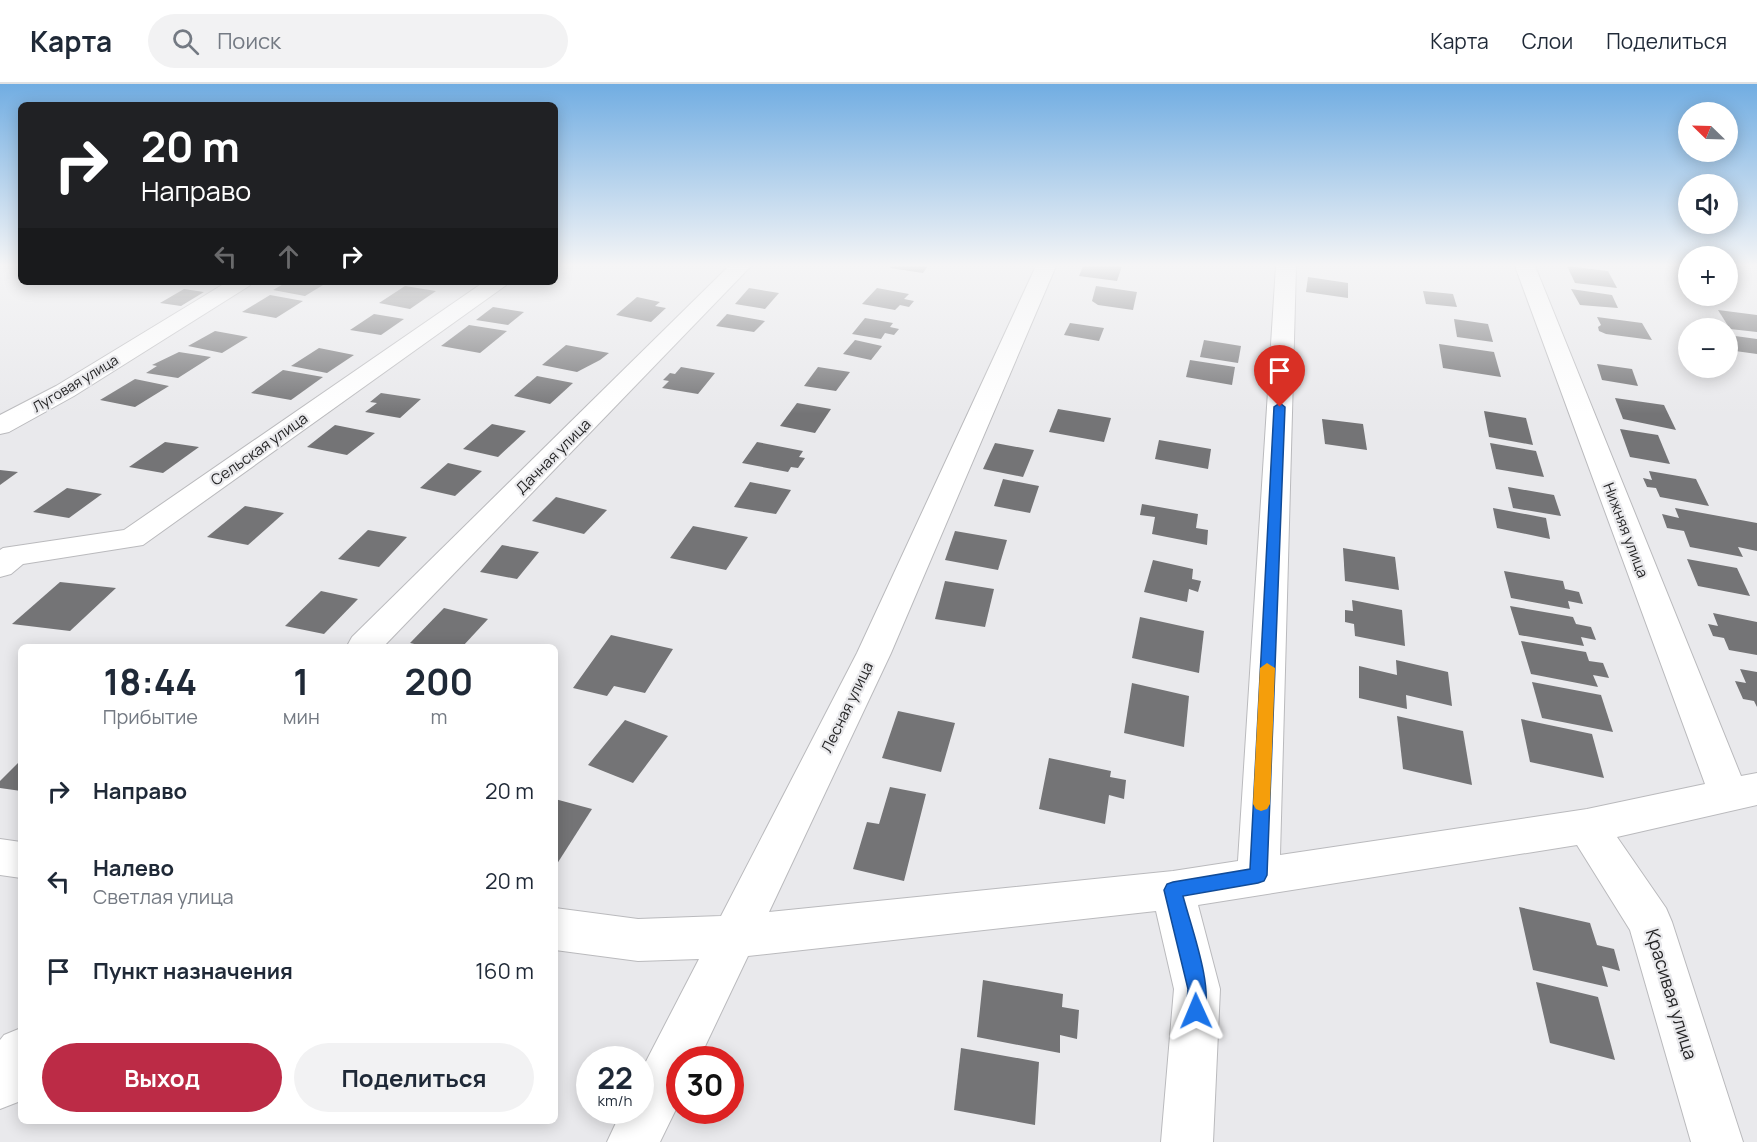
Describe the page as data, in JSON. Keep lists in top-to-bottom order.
{
  "streets": {
    "street": [
      "Луговая улица",
      "Сельская улица",
      "Дачная улица",
      "Нижняя улица",
      "Лесная улица",
      "Красивая улица"
    ]
  },
  "north": "top left",
  "page": {
    "header": "Карта",
    "search": "Поиск",
    "nav": ["Карта", "Слои", "Поделиться"],
    "map_buttons": ["+", "−"],
    "turn": ["20 m", "Направо"],
    "eta": [
      "18:44",
      "Прибытие",
      "1",
      "мин",
      "200",
      "m"
    ],
    "list": [
      {
        "name": "Направо",
        "value": "20 m"
      },
      {
        "name": "Налево",
        "note": "Светлая улица",
        "value": "20 m"
      },
      {
        "name": "Пункт назначения",
        "value": "160 m"
      }
    ],
    "buttons": ["Выход", "Поделиться"],
    "speed": "22 km/h",
    "limit": "30"
  }
}
